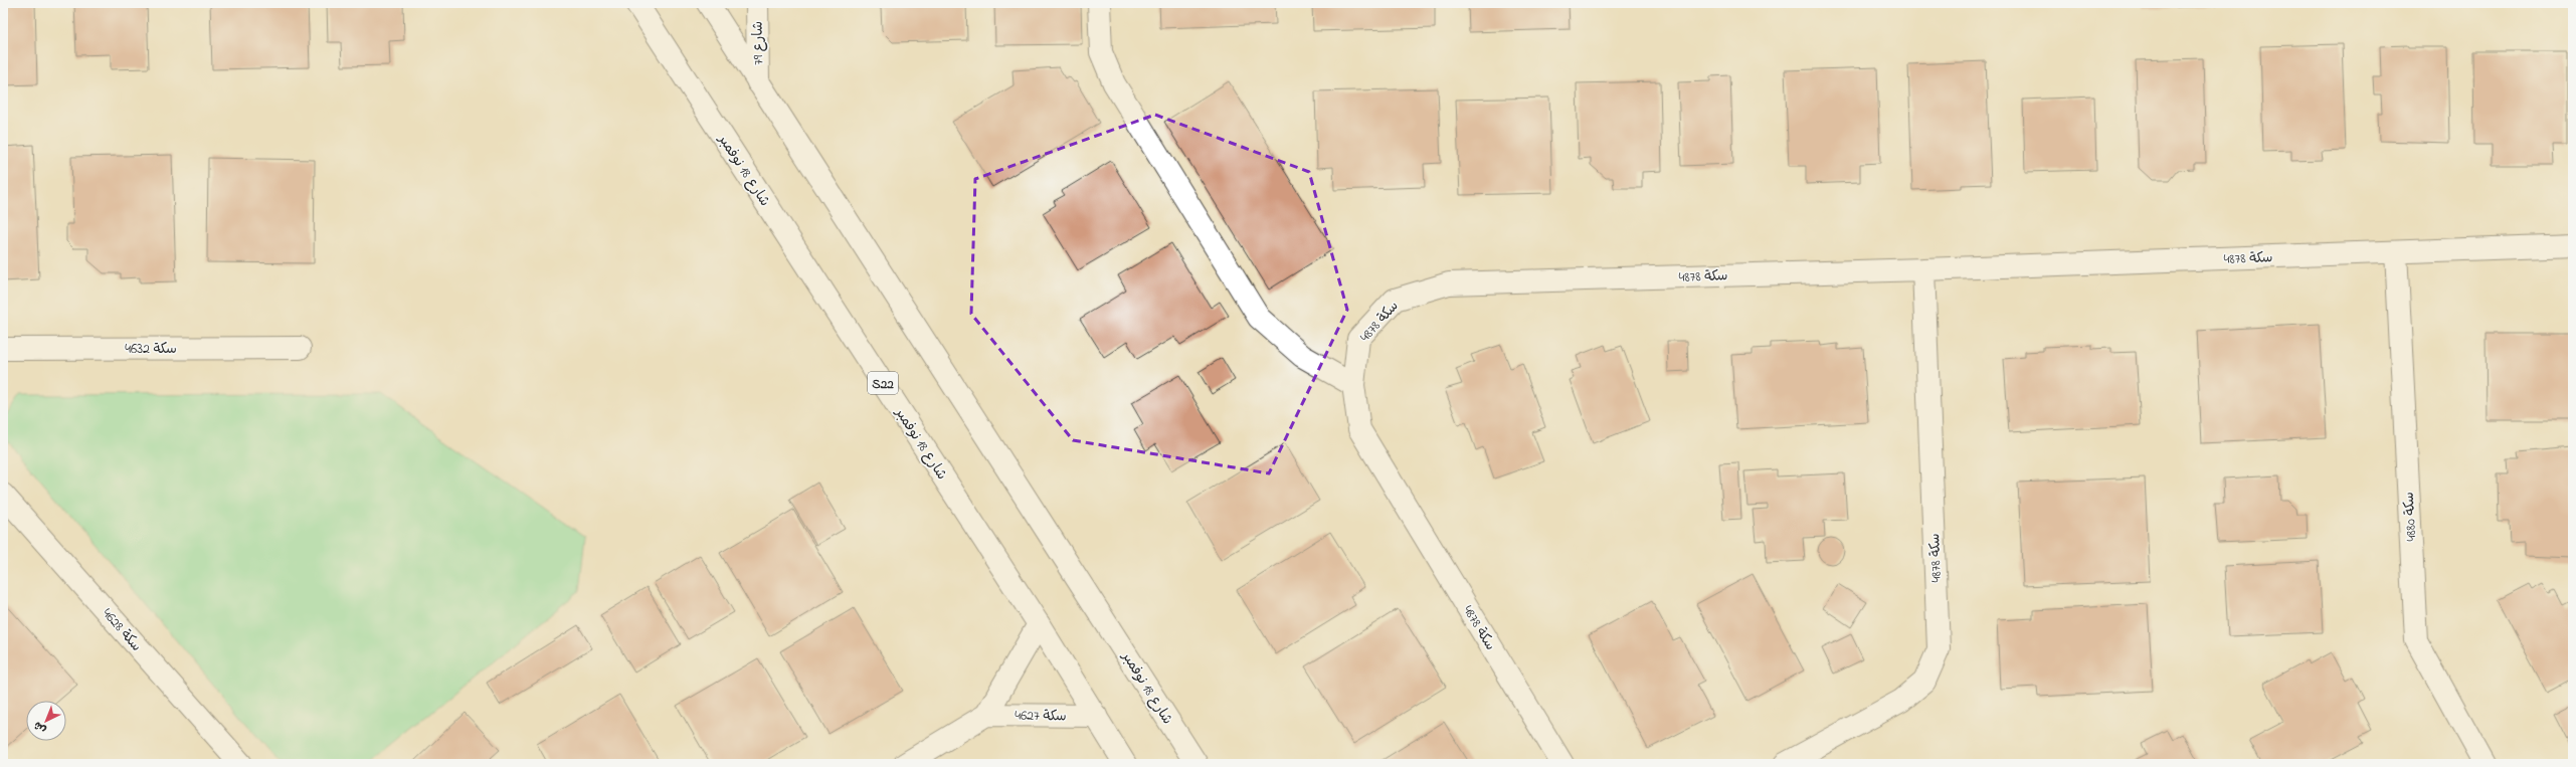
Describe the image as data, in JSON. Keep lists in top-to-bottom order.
{
  "streets": {
    "street": [
      "79 شارع",
      "شارع 18 نوفمبر",
      "سكة 4878",
      "سكة 4632",
      "S22",
      "سكة 4880",
      "سكة 4628",
      "سكة 4627"
    ]
  },
  "crossings": [
    ["79 شارع", "شارع 18 نوفمبر"],
    ["شارع 18 نوفمبر", "سكة 4627"],
    ["سكة 4878", "سكة 4880"]
  ],
  "north": "bottom left"
}
